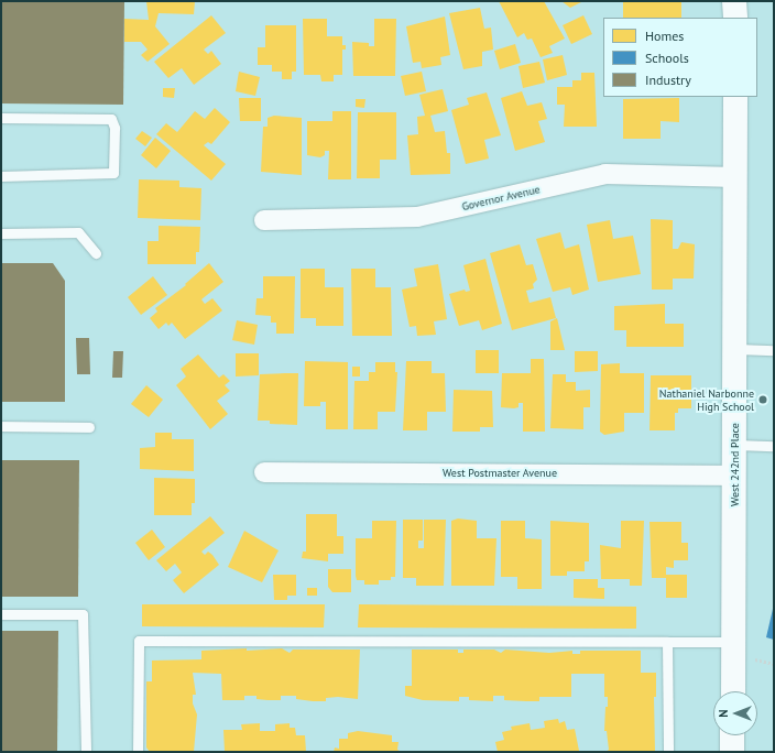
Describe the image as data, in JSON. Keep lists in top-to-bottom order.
{
  "streets": {
    "street": ["Governor Avenue", "West 242nd Place", "West Postmaster Avenue"]
  },
  "crossings": [
    ["Governor Avenue", "West 242nd Place"],
    ["West 242nd Place", "West Postmaster Avenue"]
  ],
  "places": ["Nathaniel Narbonne High School"],
  "legend": ["Homes", "Schools", "Industry"],
  "north": "left"
}
